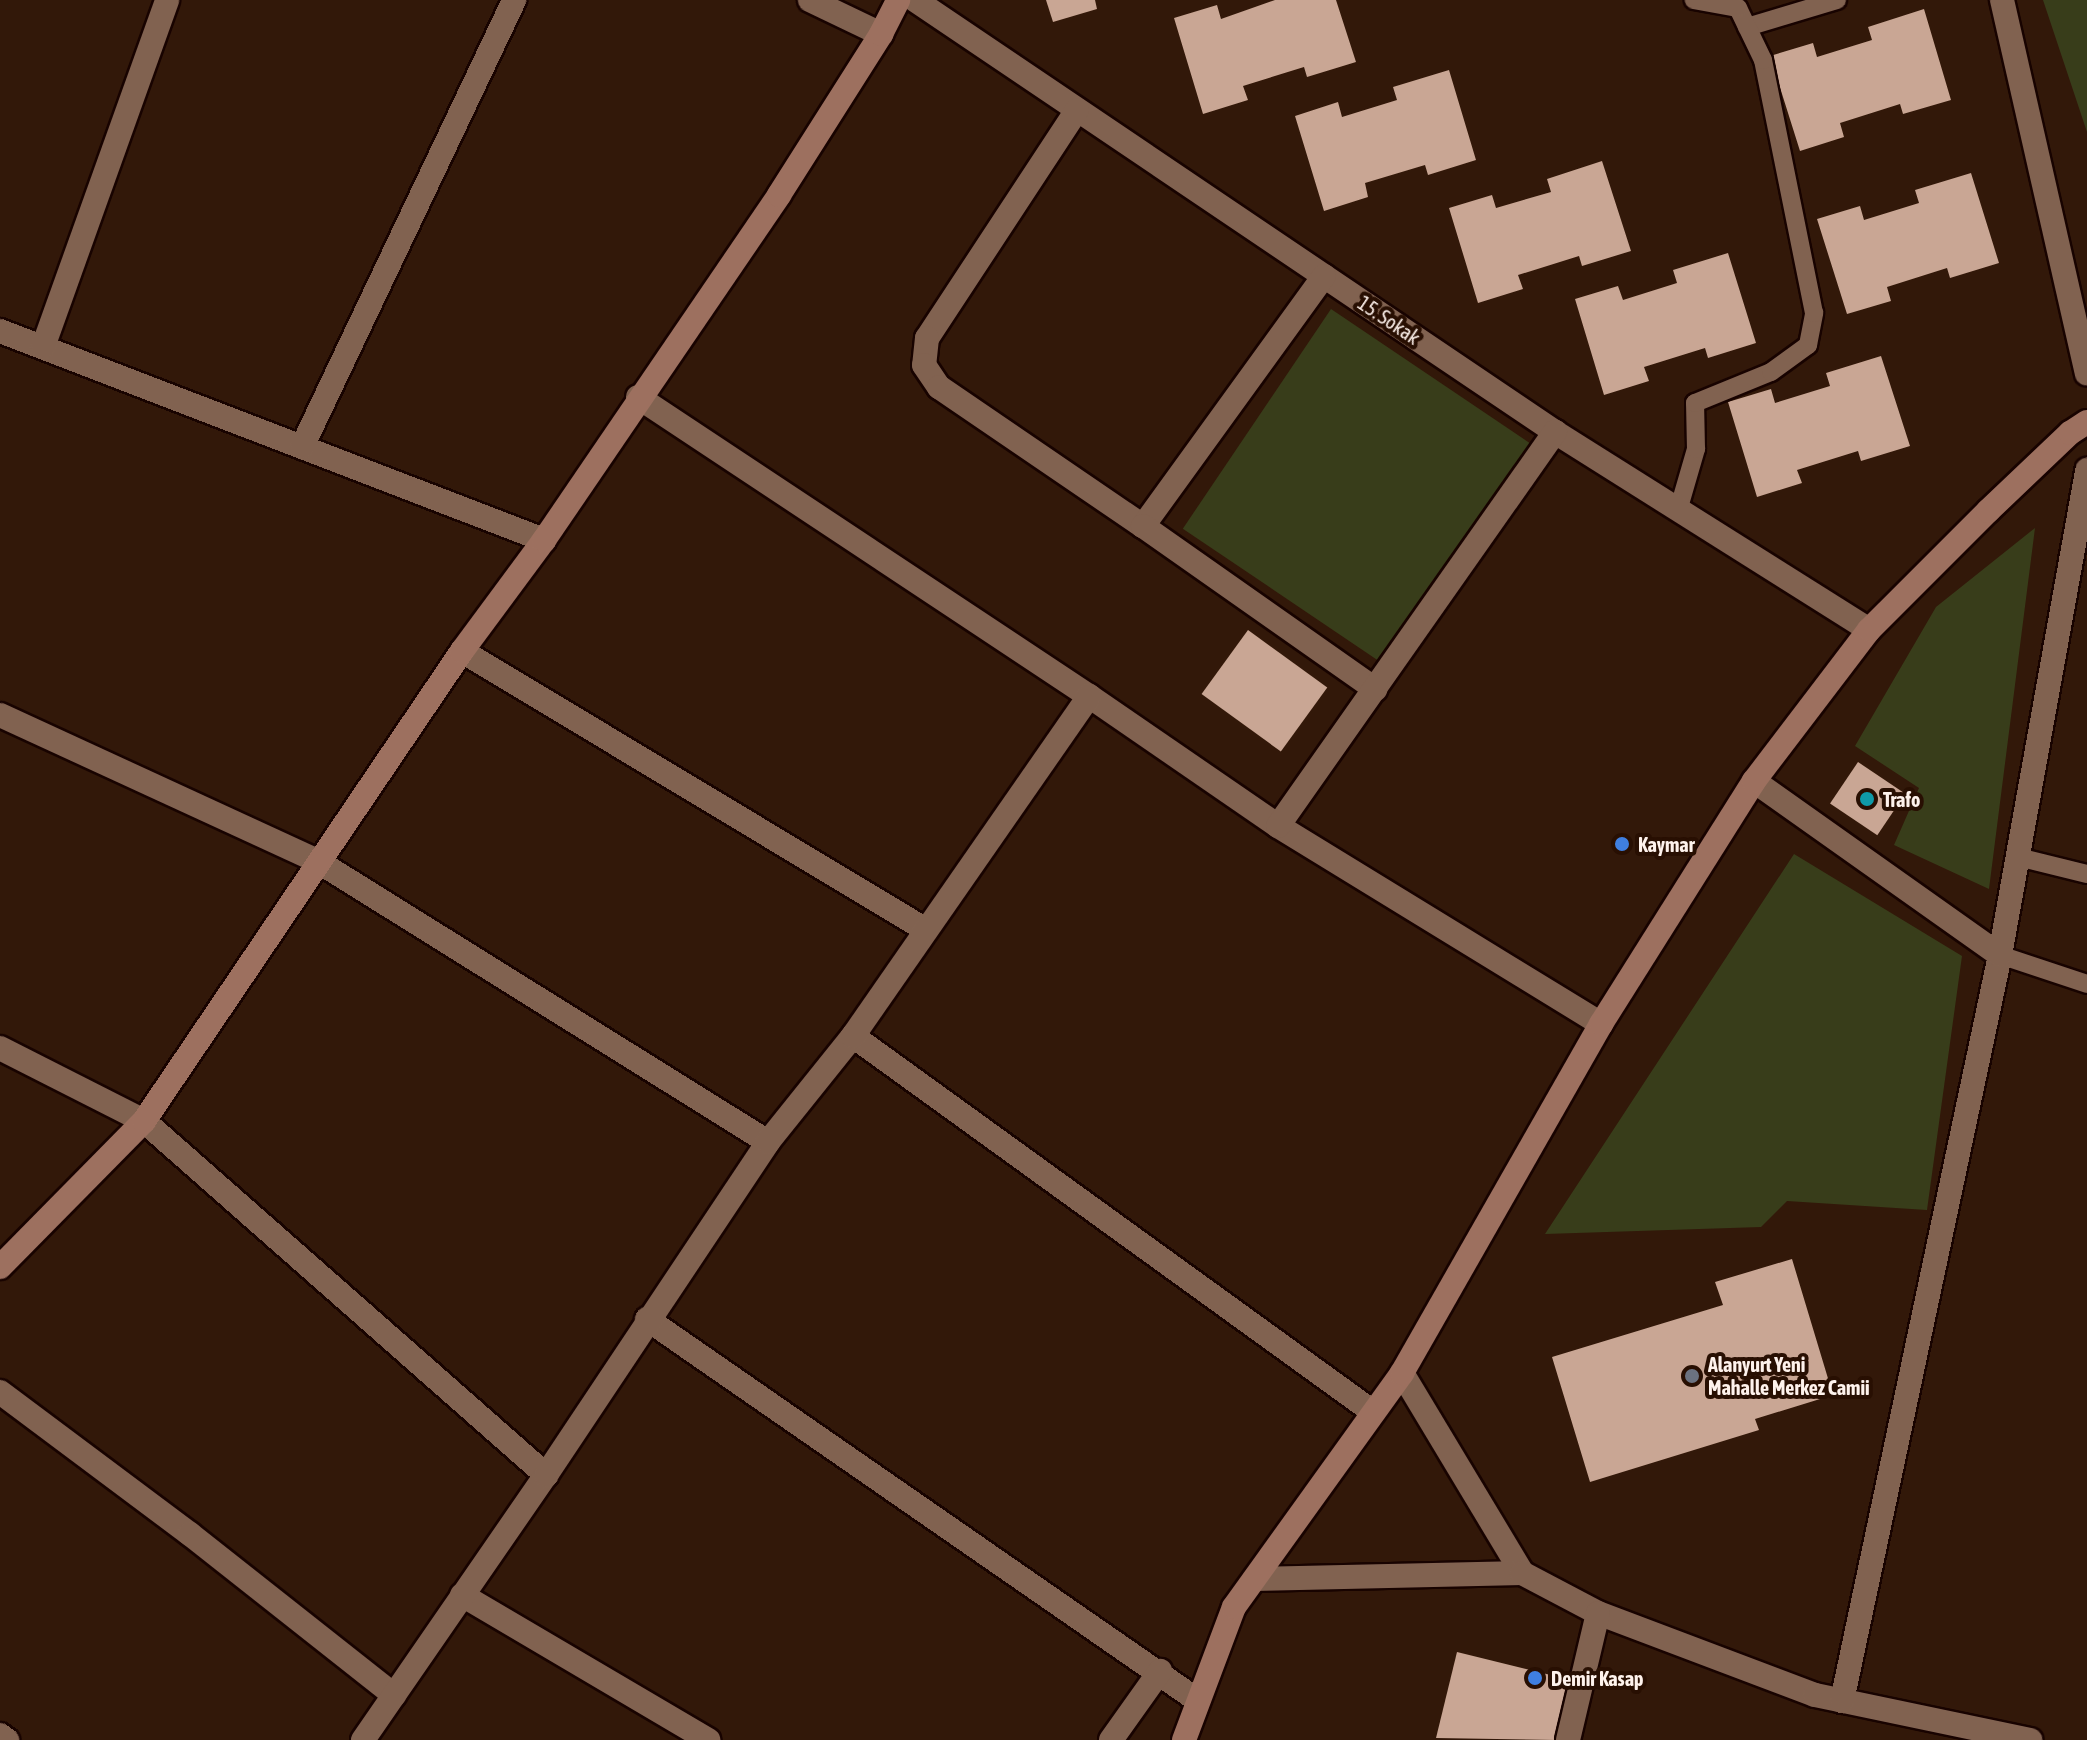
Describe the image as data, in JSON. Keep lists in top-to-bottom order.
{
  "streets": {
    "street": ["15. Sokak"]
  },
  "places": [
    "Trafo",
    "Kaymar",
    "Alanyurt Yeni Mahalle Merkez Camii",
    "Demir Kasap"
  ]
}
